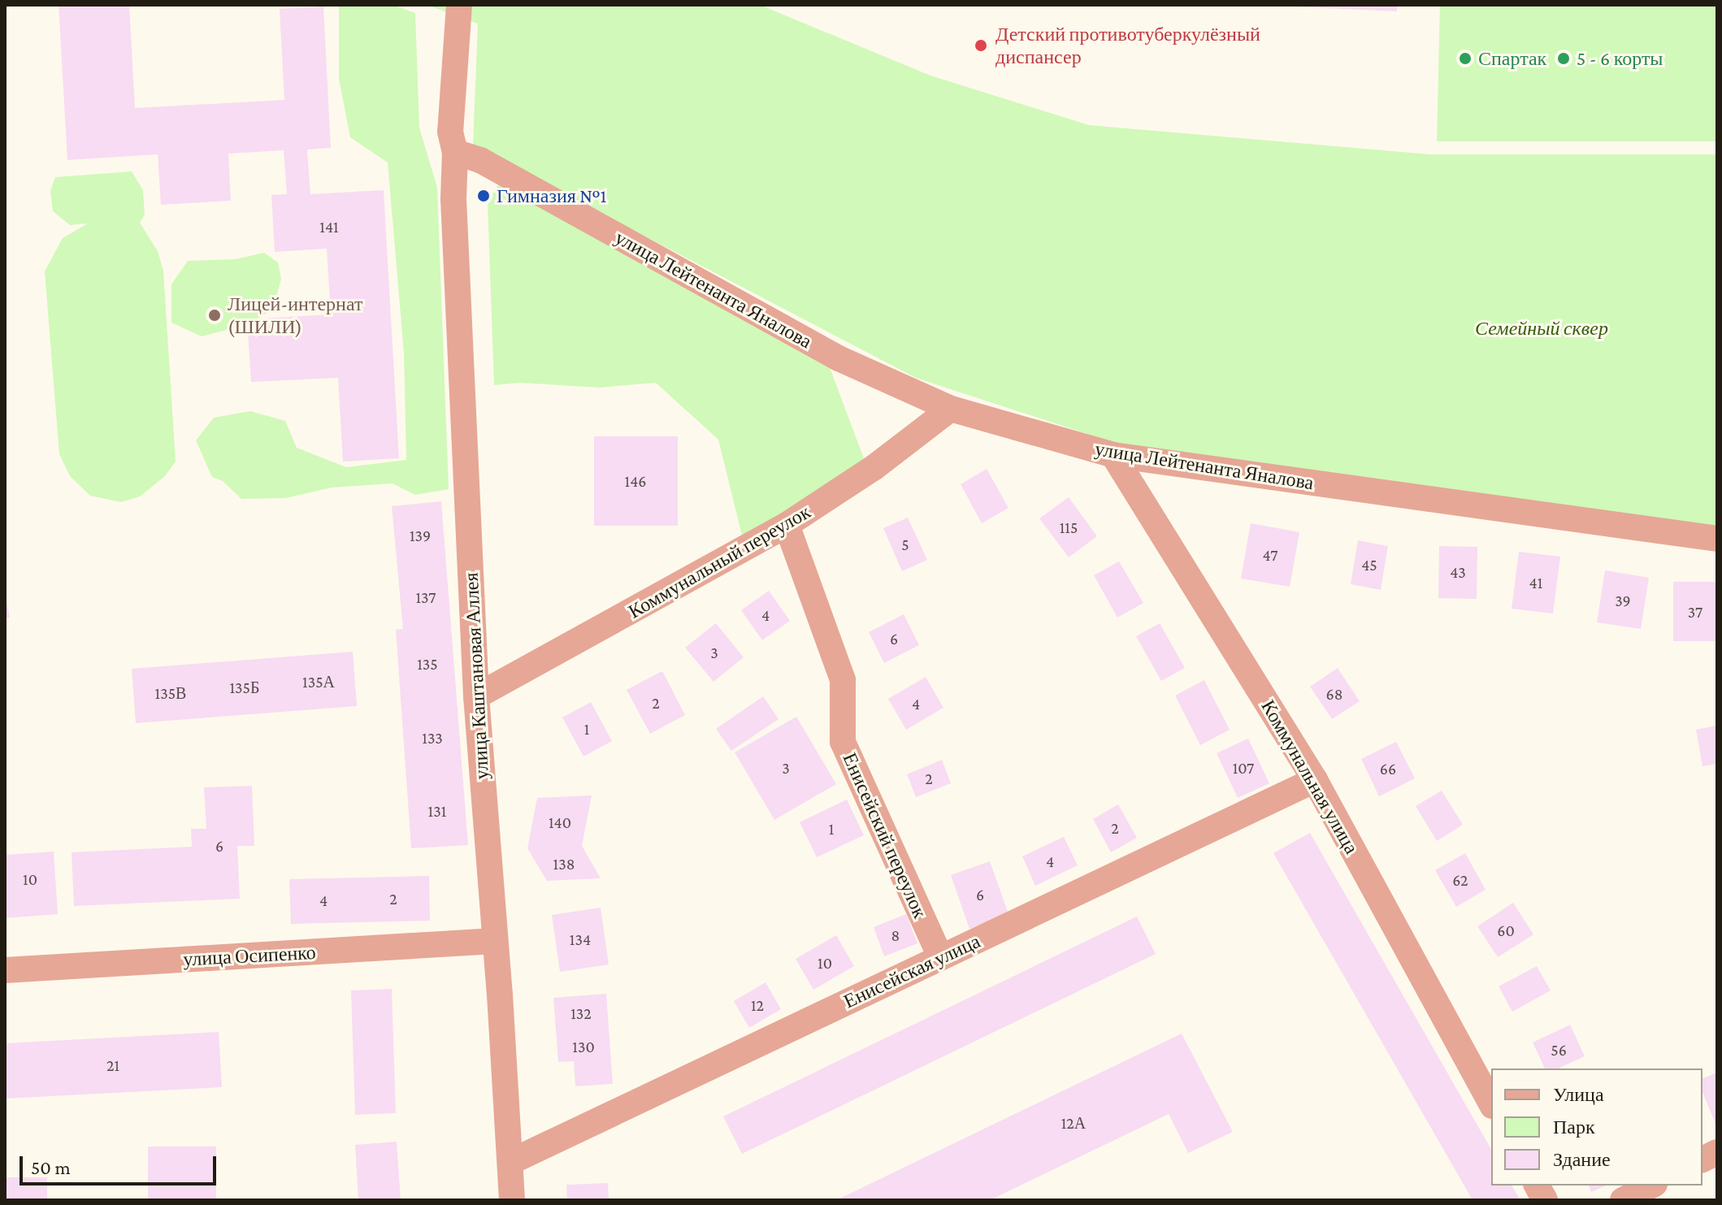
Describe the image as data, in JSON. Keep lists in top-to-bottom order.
{
  "streets": {
    "street": [
      "улица Лейтенанта Яналова",
      "Коммунальный переулок",
      "улица Каштановая Аллея",
      "Коммунальная улица",
      "Енисейский переулок",
      "улица Осипенко",
      "Енисейская улица"
    ]
  },
  "crossings": [
    ["улица Лейтенанта Яналова", "Коммунальный переулок"],
    ["улица Лейтенанта Яналова", "улица Каштановая Аллея"],
    ["улица Лейтенанта Яналова", "Коммунальная улица"],
    ["Коммунальный переулок", "улица Каштановая Аллея"],
    ["Коммунальный переулок", "Енисейский переулок"],
    ["улица Каштановая Аллея", "улица Осипенко"],
    ["улица Каштановая Аллея", "Енисейская улица"],
    ["Коммунальная улица", "Енисейская улица"],
    ["Енисейский переулок", "Енисейская улица"]
  ],
  "parks": ["Семейный сквер"],
  "places": [
    "Детский противотуберкулёзный диспансер",
    "Спартак",
    "5 - 6 корты",
    "Гимназия №1",
    "Лицей-интернат (ШИЛИ)"
  ],
  "house_numbers": [
    "141",
    "146",
    "115",
    "139",
    "5",
    "47",
    "45",
    "43",
    "41",
    "137",
    "39",
    "37",
    "4",
    "6",
    "3",
    "135",
    "135А",
    "135Б",
    "135В",
    "68",
    "2",
    "4",
    "1",
    "133",
    "3",
    "107",
    "66",
    "2",
    "131",
    "140",
    "2",
    "1",
    "6",
    "4",
    "138",
    "10",
    "62",
    "6",
    "2",
    "4",
    "60",
    "8",
    "134",
    "10",
    "12",
    "132",
    "130",
    "56",
    "21",
    "12А"
  ],
  "legend": ["Улица", "Парк", "Здание"],
  "scale_bar": "50 m"
}
